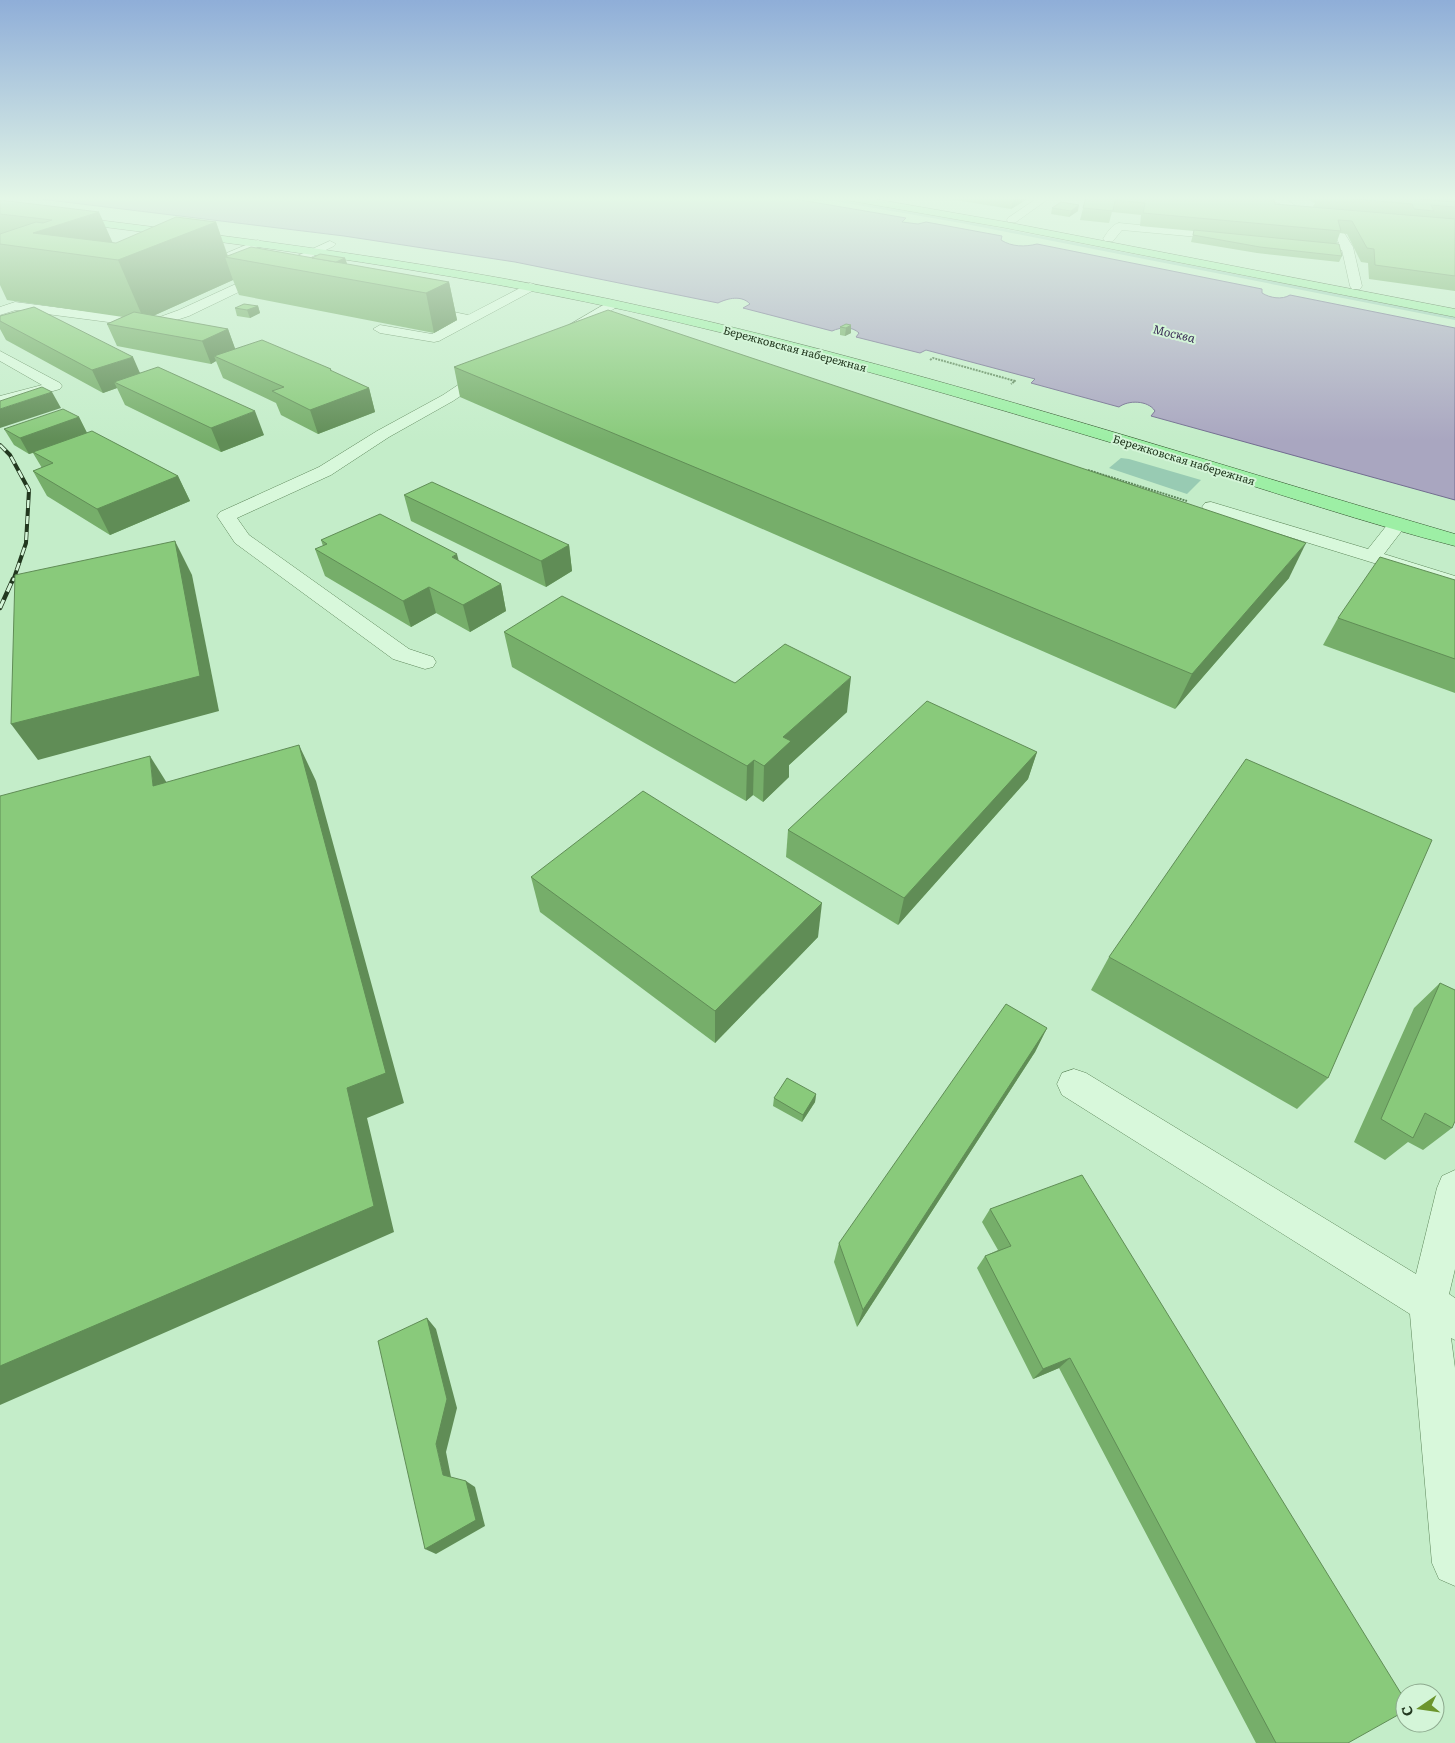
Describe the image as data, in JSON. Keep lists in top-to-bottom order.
{
  "streets": {
    "main road": ["Бережковская набережная"]
  },
  "water": ["Москва"],
  "north": "left"
}
